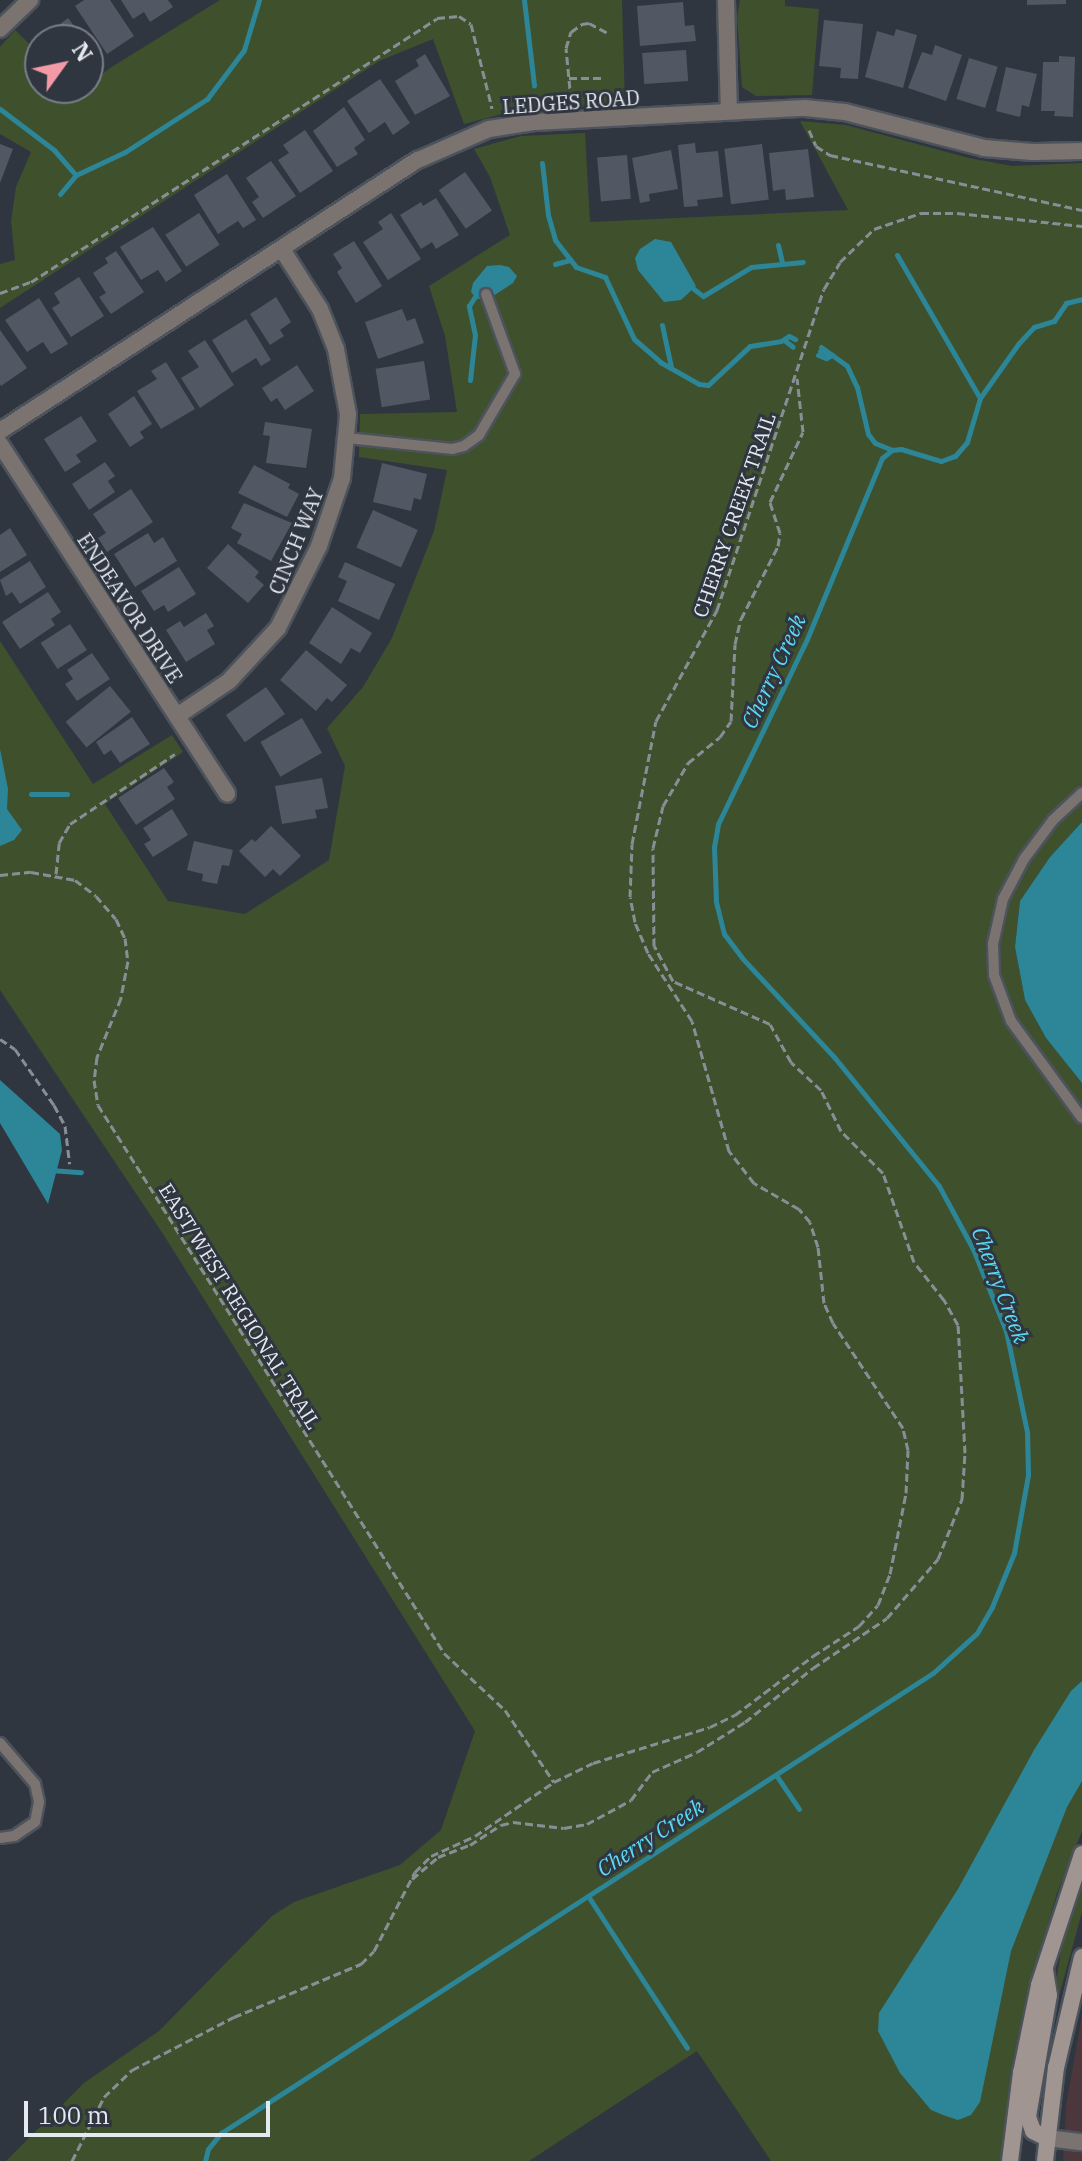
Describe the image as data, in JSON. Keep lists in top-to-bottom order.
{
  "streets": {
    "street": ["LEDGES ROAD", "CINCH WAY", "ENDEAVOR DRIVE"],
    "path": ["CHERRY CREEK TRAIL", "EAST/WEST REGIONAL TRAIL"]
  },
  "crossings": [
    ["LEDGES ROAD", "CINCH WAY"],
    ["CHERRY CREEK TRAIL", "EAST/WEST REGIONAL TRAIL"],
    ["CINCH WAY", "ENDEAVOR DRIVE"]
  ],
  "water": ["Cherry Creek"],
  "scale_bar": "100 m",
  "north": "top right"
}
